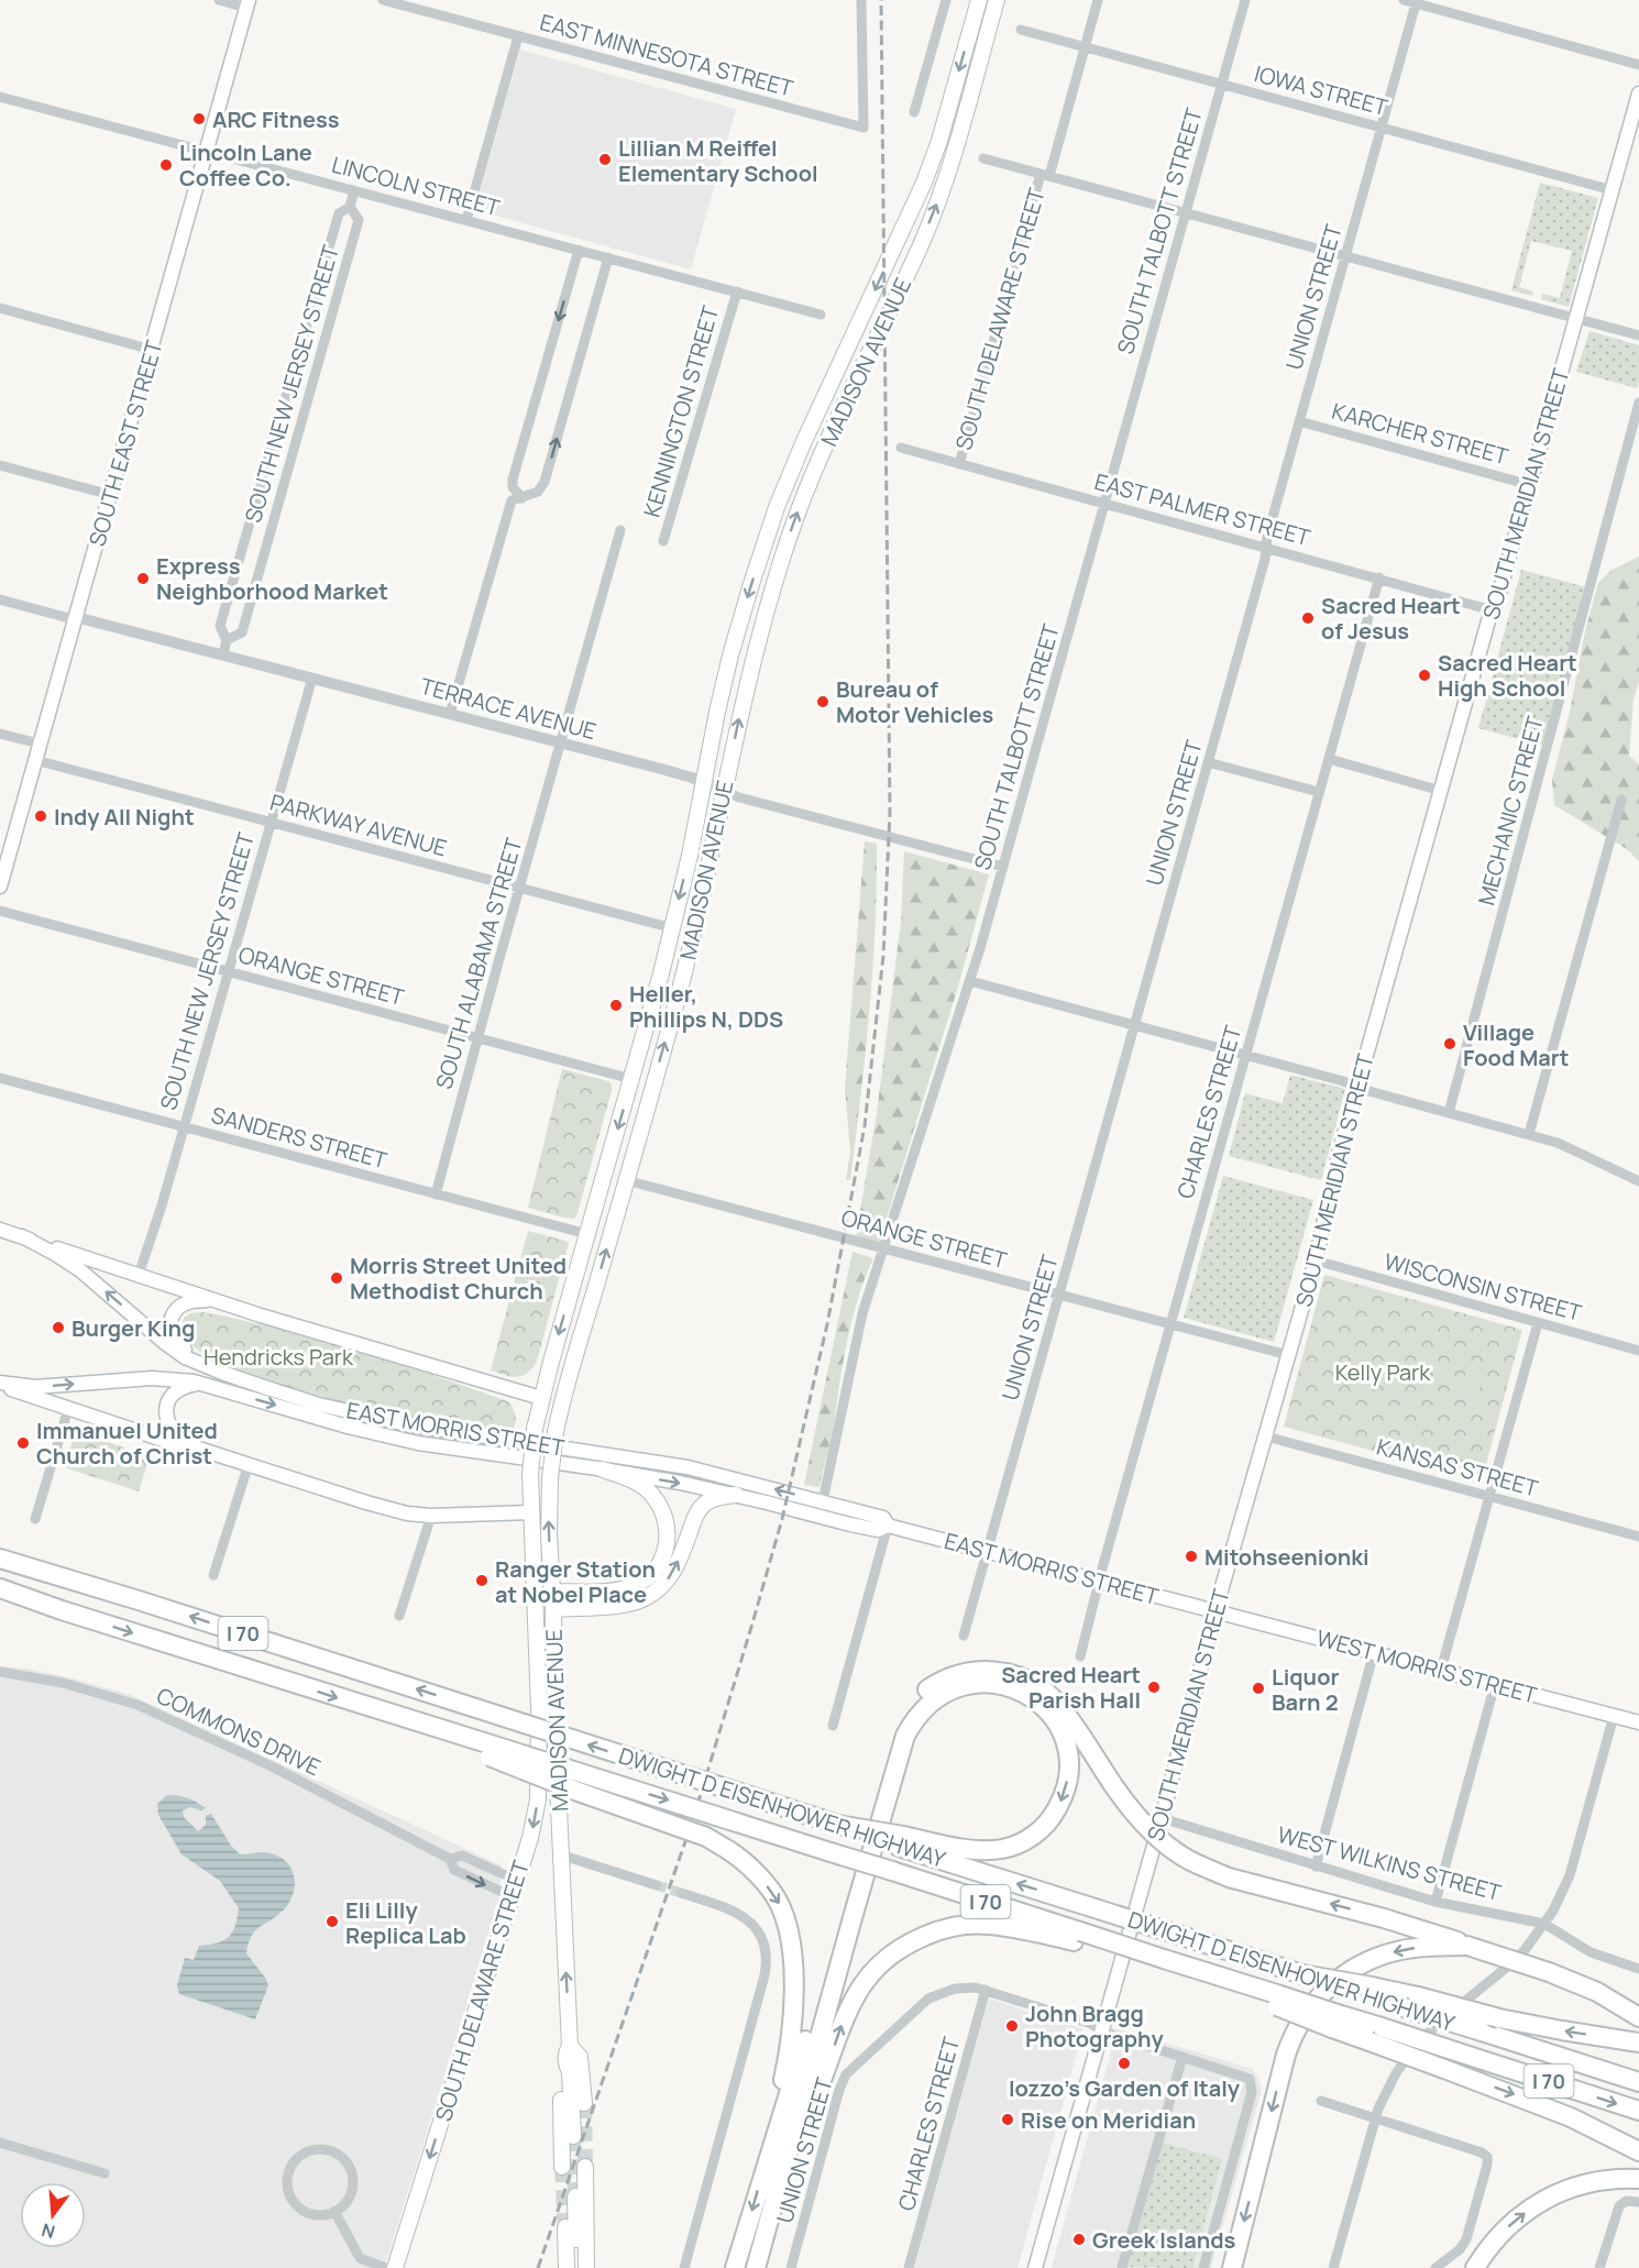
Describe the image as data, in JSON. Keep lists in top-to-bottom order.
{
  "streets": {
    "highway": ["I 70", "DWIGHT D EISENHOWER HIGHWAY"],
    "main road": [
      "SOUTH DELAWARE STREET",
      "MADISON AVENUE",
      "SOUTH EAST STREET",
      "SOUTH MERIDIAN STREET",
      "EAST MORRIS STREET",
      "WEST MORRIS STREET"
    ],
    "street": [
      "EAST MINNESOTA STREET",
      "IOWA STREET",
      "LINCOLN STREET",
      "SOUTH TALBOTT STREET",
      "UNION STREET",
      "SOUTH NEW JERSEY STREET",
      "KENNINGTON STREET",
      "KARCHER STREET",
      "EAST PALMER STREET",
      "TERRACE AVENUE",
      "MECHANIC STREET",
      "PARKWAY AVENUE",
      "SOUTH ALABAMA STREET",
      "ORANGE STREET",
      "CHARLES STREET",
      "SANDERS STREET",
      "WISCONSIN STREET",
      "KANSAS STREET",
      "COMMONS DRIVE",
      "WEST WILKINS STREET"
    ]
  },
  "crossings": [
    ["IOWA STREET", "SOUTH TALBOTT STREET"],
    ["IOWA STREET", "UNION STREET"],
    ["IOWA STREET", "SOUTH DELAWARE STREET"],
    ["IOWA STREET", "SOUTH MERIDIAN STREET"],
    ["LINCOLN STREET", "SOUTH NEW JERSEY STREET"],
    ["LINCOLN STREET", "KENNINGTON STREET"],
    ["LINCOLN STREET", "SOUTH EAST STREET"],
    ["SOUTH TALBOTT STREET", "EAST PALMER STREET"],
    ["SOUTH TALBOTT STREET", "TERRACE AVENUE"],
    ["SOUTH TALBOTT STREET", "ORANGE STREET"],
    ["SOUTH TALBOTT STREET", "EAST MORRIS STREET"],
    ["UNION STREET", "KARCHER STREET"],
    ["UNION STREET", "EAST PALMER STREET"],
    ["UNION STREET", "ORANGE STREET"],
    ["UNION STREET", "CHARLES STREET"],
    ["UNION STREET", "EAST MORRIS STREET"],
    ["SOUTH DELAWARE STREET", "MADISON AVENUE"],
    ["SOUTH DELAWARE STREET", "EAST PALMER STREET"],
    ["MADISON AVENUE", "TERRACE AVENUE"],
    ["MADISON AVENUE", "PARKWAY AVENUE"],
    ["MADISON AVENUE", "ORANGE STREET"],
    ["MADISON AVENUE", "SANDERS STREET"],
    ["MADISON AVENUE", "EAST MORRIS STREET"],
    ["SOUTH NEW JERSEY STREET", "TERRACE AVENUE"],
    ["SOUTH NEW JERSEY STREET", "PARKWAY AVENUE"],
    ["SOUTH NEW JERSEY STREET", "ORANGE STREET"],
    ["SOUTH NEW JERSEY STREET", "SANDERS STREET"],
    ["SOUTH NEW JERSEY STREET", "EAST MORRIS STREET"],
    ["KENNINGTON STREET", "TERRACE AVENUE"],
    ["KENNINGTON STREET", "SOUTH ALABAMA STREET"],
    ["KARCHER STREET", "SOUTH MERIDIAN STREET"],
    ["SOUTH EAST STREET", "TERRACE AVENUE"],
    ["SOUTH EAST STREET", "PARKWAY AVENUE"],
    ["SOUTH MERIDIAN STREET", "EAST PALMER STREET"],
    ["SOUTH MERIDIAN STREET", "ORANGE STREET"],
    ["SOUTH MERIDIAN STREET", "WISCONSIN STREET"],
    ["SOUTH MERIDIAN STREET", "EAST MORRIS STREET"],
    ["SOUTH MERIDIAN STREET", "KANSAS STREET"],
    ["SOUTH MERIDIAN STREET", "WEST MORRIS STREET"],
    ["SOUTH MERIDIAN STREET", "WEST WILKINS STREET"],
    ["EAST PALMER STREET", "CHARLES STREET"],
    ["TERRACE AVENUE", "SOUTH ALABAMA STREET"],
    ["PARKWAY AVENUE", "SOUTH ALABAMA STREET"],
    ["SOUTH ALABAMA STREET", "ORANGE STREET"],
    ["SOUTH ALABAMA STREET", "SANDERS STREET"],
    ["ORANGE STREET", "CHARLES STREET"],
    ["CHARLES STREET", "EAST MORRIS STREET"],
    ["EAST MORRIS STREET", "WEST MORRIS STREET"],
    ["I 70", "DWIGHT D EISENHOWER HIGHWAY"]
  ],
  "one_way": ["SOUTH DELAWARE STREET"],
  "parks": ["Hendricks Park", "Kelly Park"],
  "places": [
    "ARC Fitness",
    "Lillian M Reiffel Elementary School",
    "Lincoln Lane Coffee Co.",
    "Express Neighborhood Market",
    "Sacred Heart of Jesus",
    "Sacred Heart High School",
    "Bureau of Motor Vehicles",
    "Indy All Night",
    "Heller, Phillips N, DDS",
    "Village Food Mart",
    "Morris Street United Methodist Church",
    "Burger King",
    "Immanuel United Church of Christ",
    "Mitohseenionki",
    "Ranger Station at Nobel Place",
    "Sacred Heart Parish Hall",
    "Liquor Barn 2",
    "Eli Lilly Replica Lab",
    "John Bragg Photography",
    "Iozzo's Garden of Italy",
    "Rise on Meridian",
    "Greek Islands"
  ],
  "north": "bottom"
}
